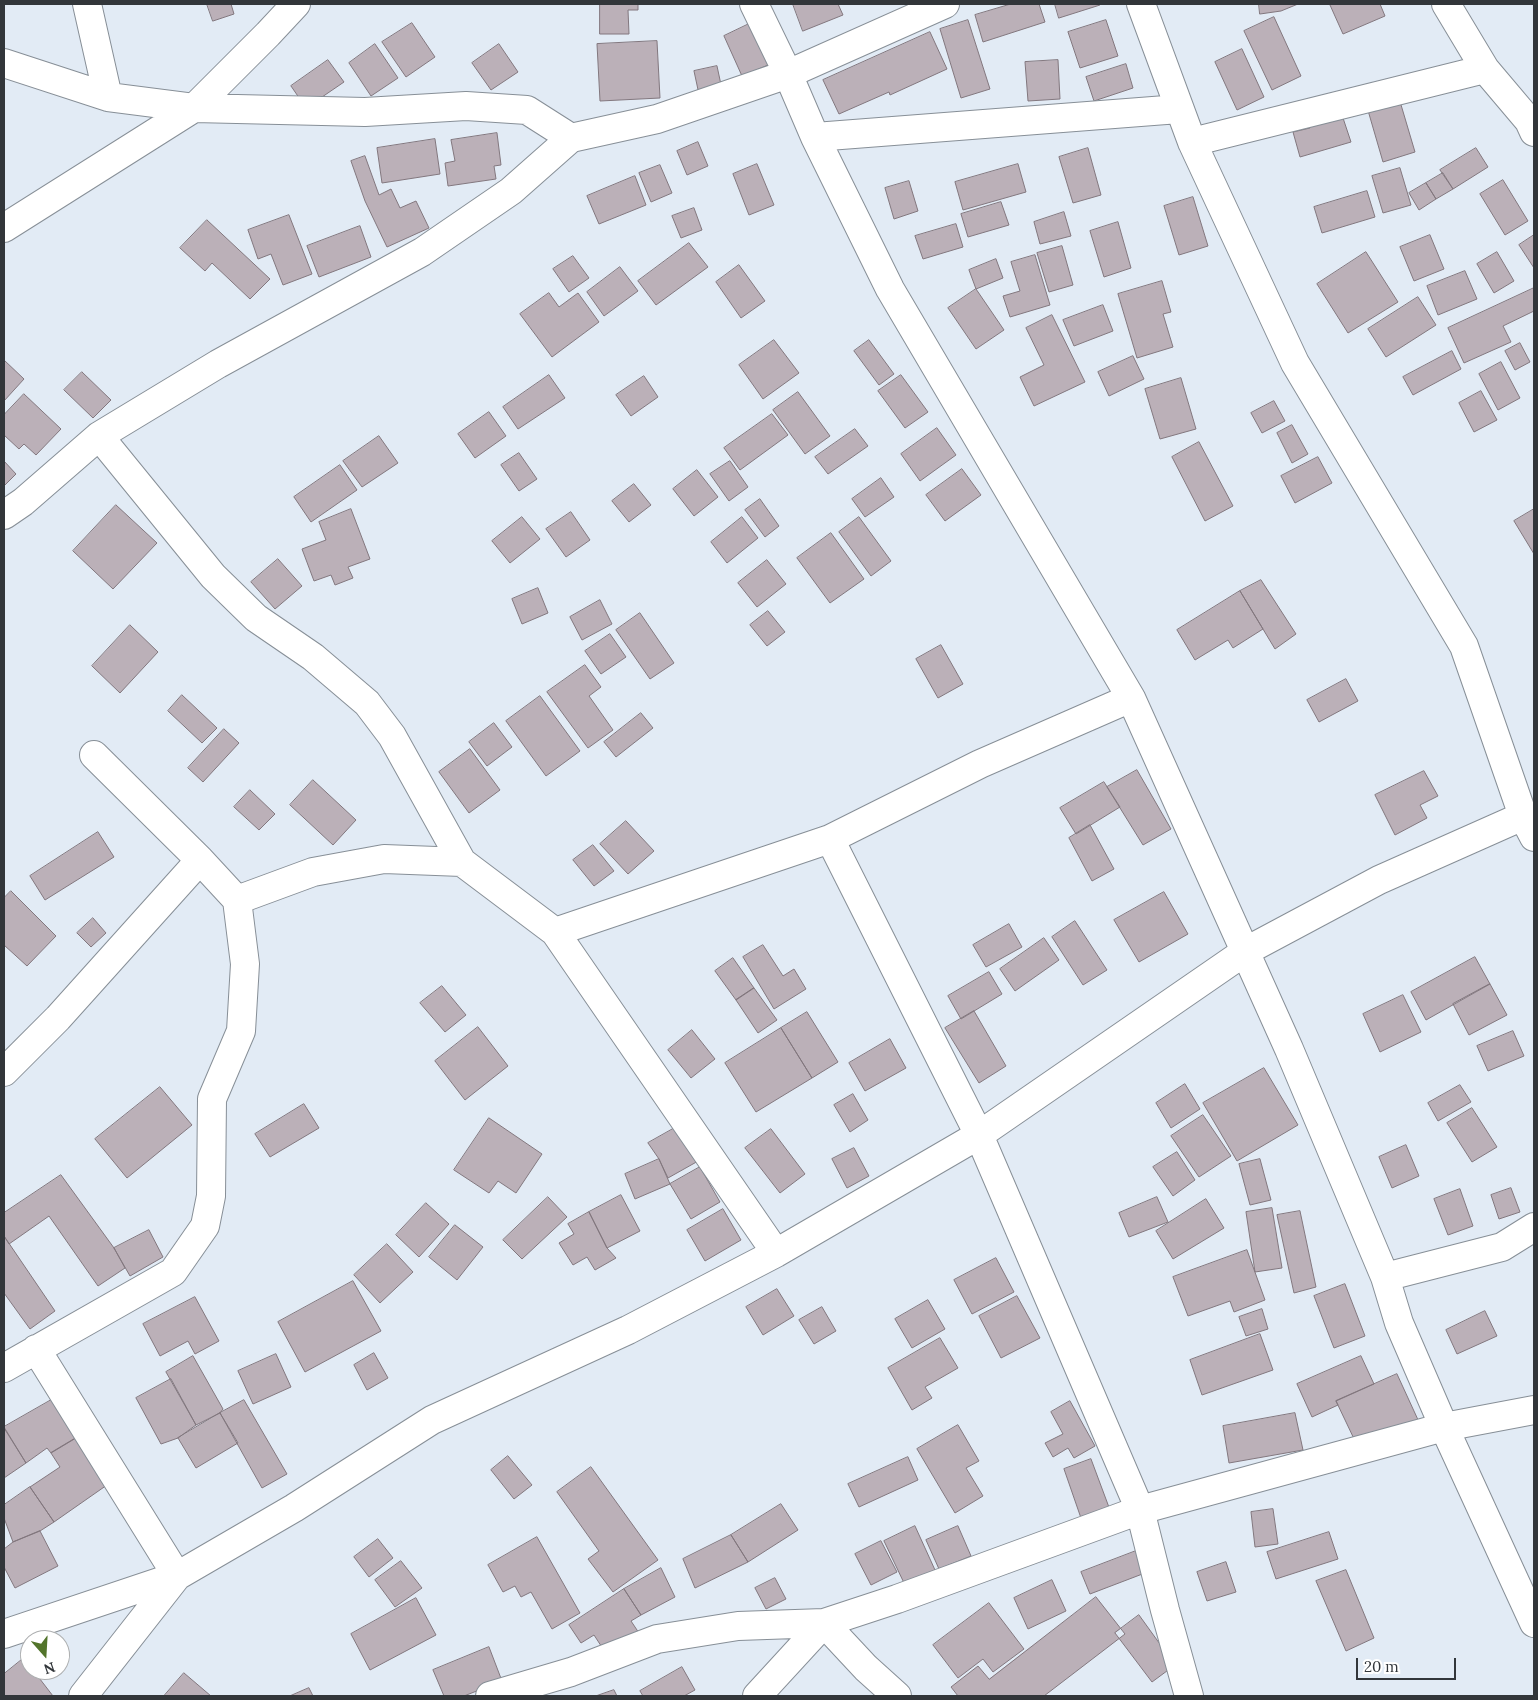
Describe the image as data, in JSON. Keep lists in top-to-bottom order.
{
  "scale_bar": "20 m",
  "north": "bottom"
}
